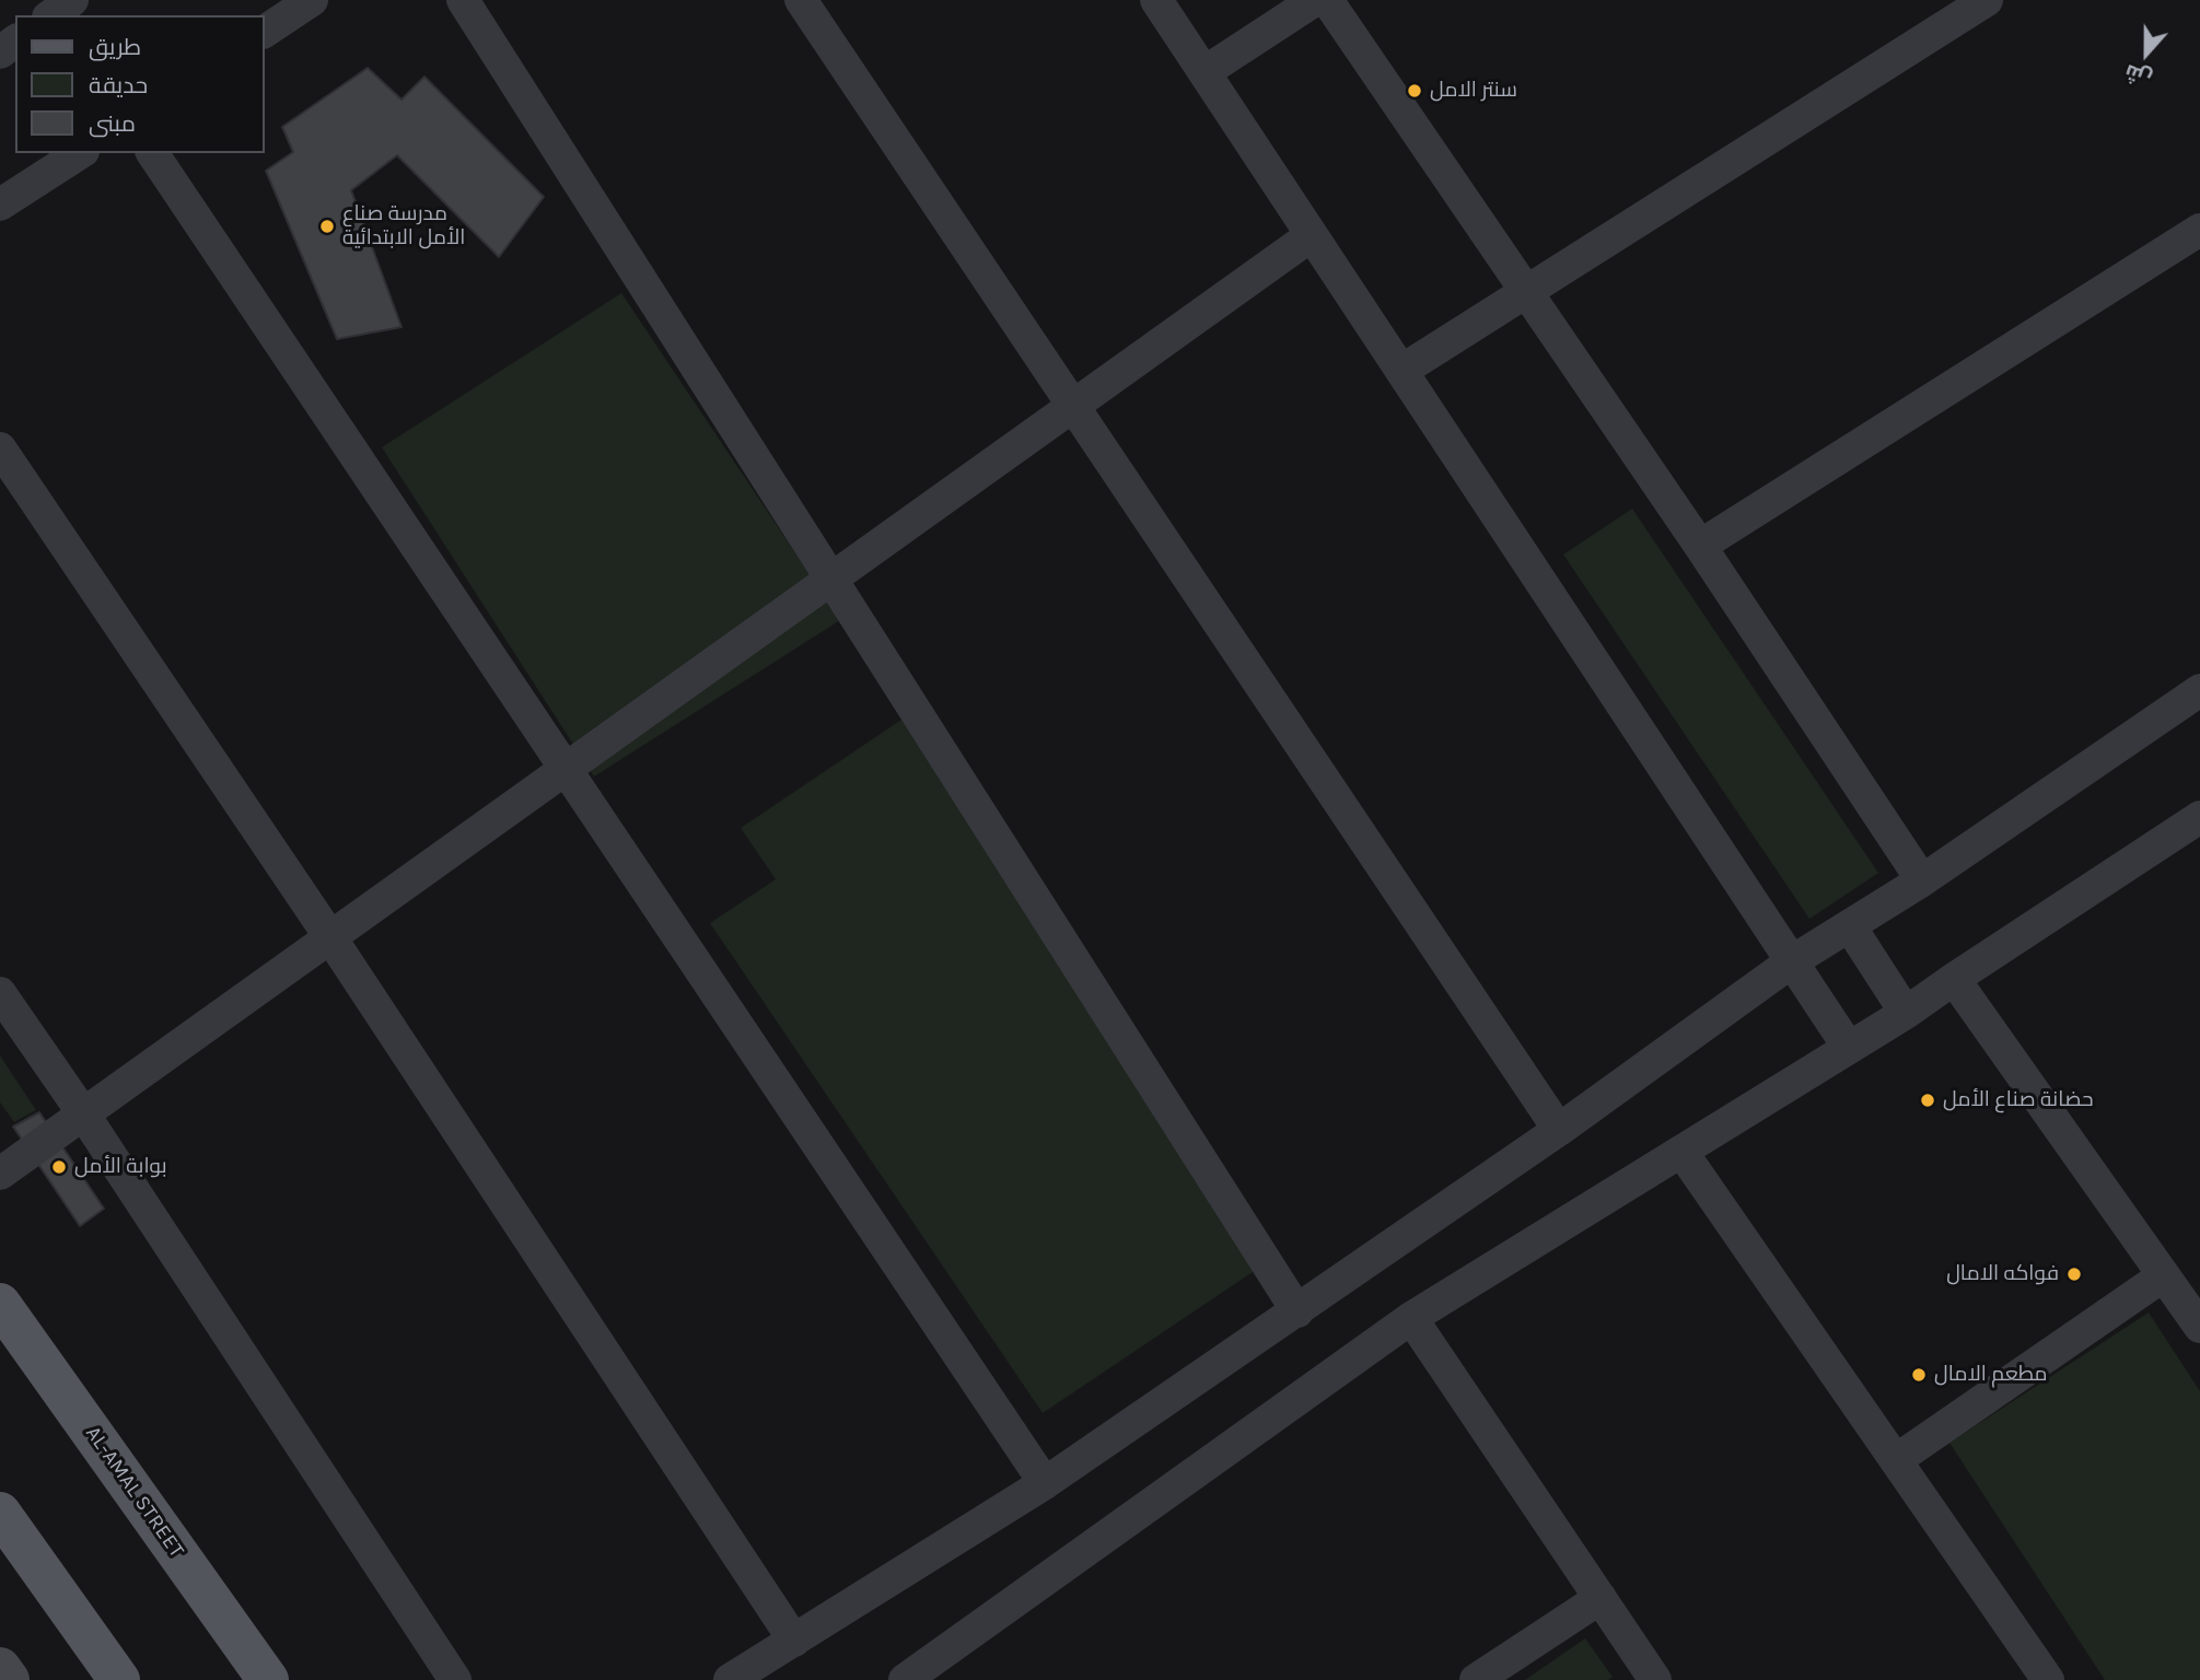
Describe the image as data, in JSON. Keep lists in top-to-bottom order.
{
  "streets": {
    "main road": ["AL-AMAL STREET"]
  },
  "places": [
    "سنتر الامل",
    "مدرسة صناع الأمل الابتدائية",
    "حضانة صناع الأمل",
    "بوابة الأمل",
    "فواكه الامال",
    "مطعم الامال"
  ],
  "legend": ["طريق", "حديقة", "مبنى"],
  "north": "bottom"
}
